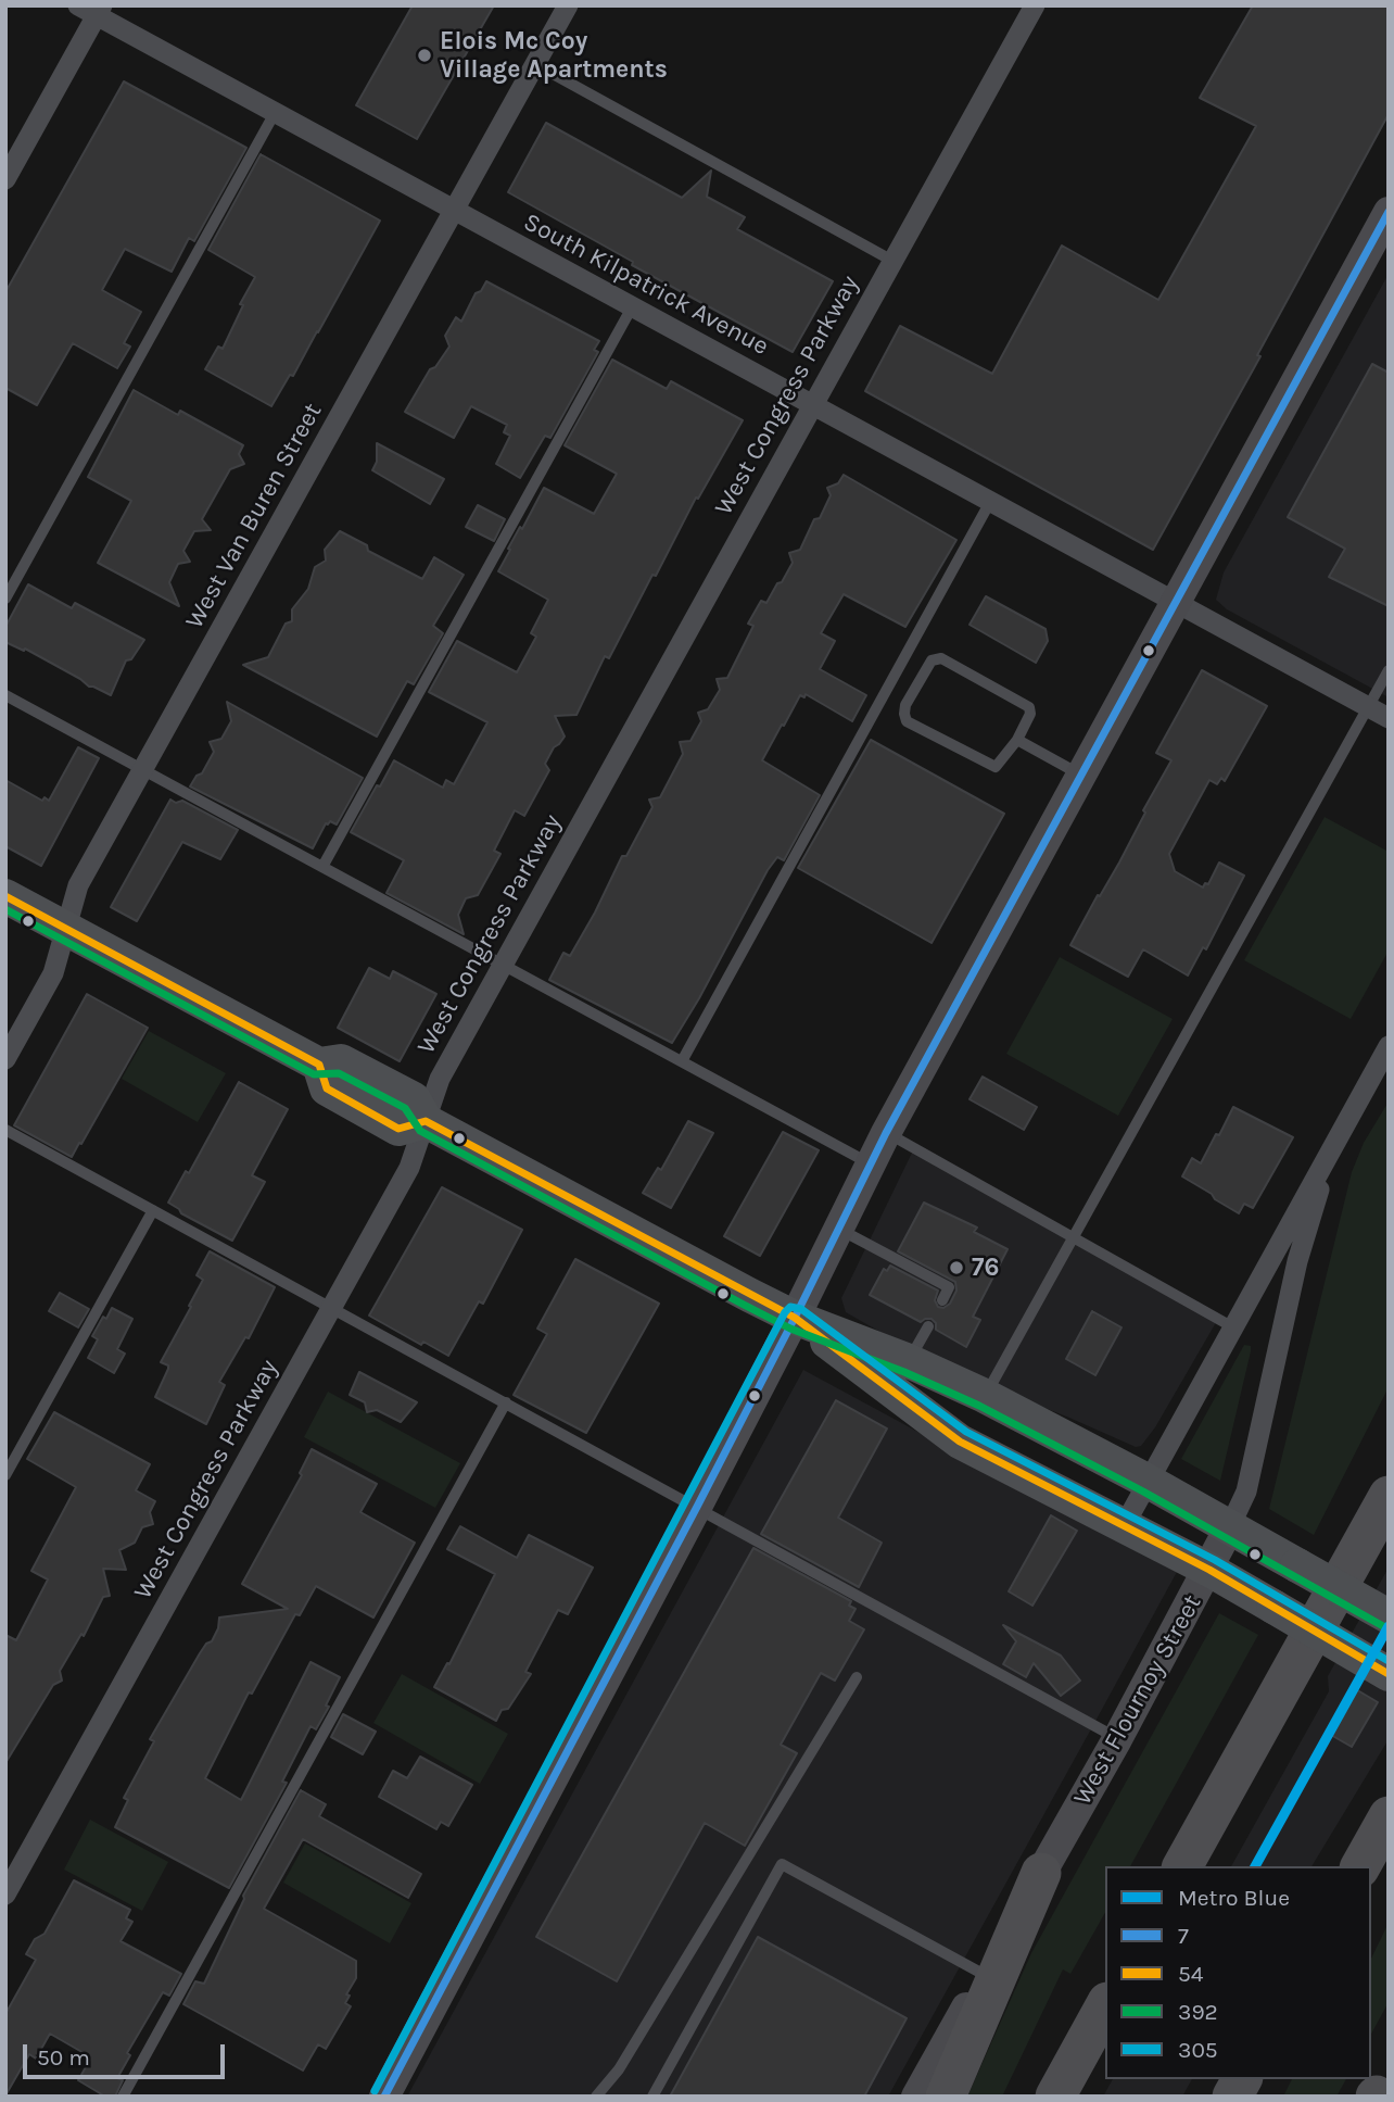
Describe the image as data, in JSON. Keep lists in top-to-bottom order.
{
  "streets": {
    "street": [
      "South Kilpatrick Avenue",
      "West Congress Parkway",
      "West Van Buren Street",
      "West Flournoy Street"
    ]
  },
  "crossings": [
    ["South Kilpatrick Avenue", "West Congress Parkway"],
    ["South Kilpatrick Avenue", "West Van Buren Street"]
  ],
  "places": ["Elois Mc Coy Village Apartments", "76"],
  "lines": [
    "transit line 7",
    "transit line 54",
    "transit line 392",
    "transit line 305",
    "metro line Blue"
  ],
  "legend": [
    "Metro Blue",
    "7",
    "54",
    "392",
    "305"
  ],
  "scale_bar": "50 m"
}
